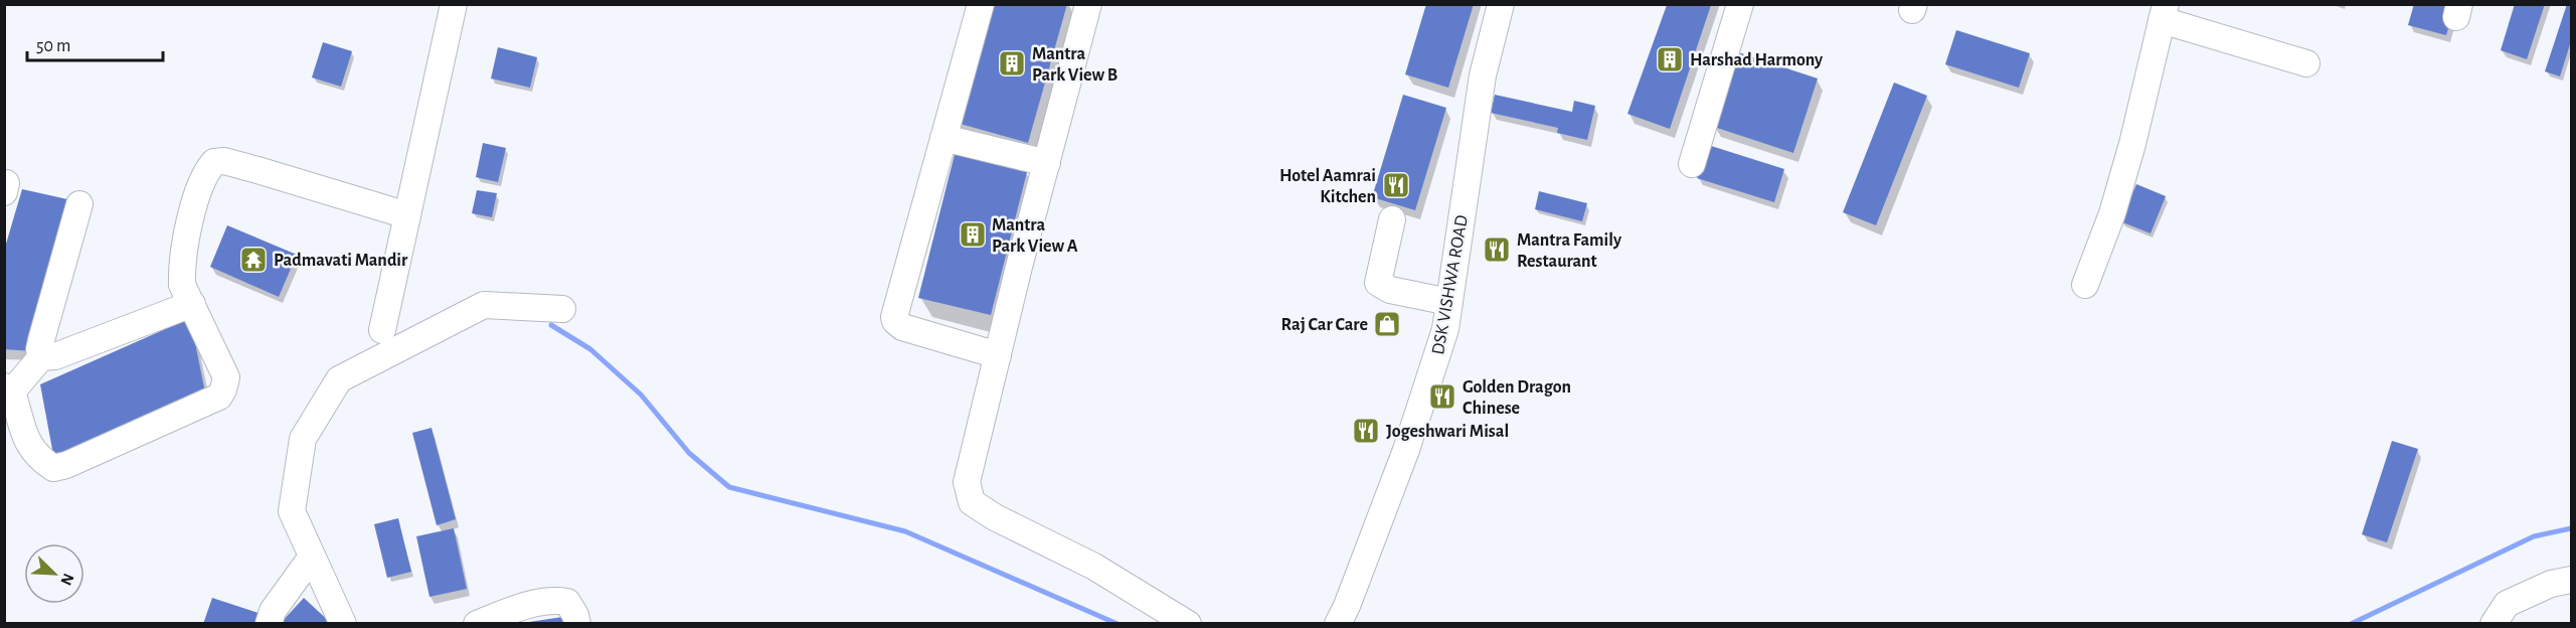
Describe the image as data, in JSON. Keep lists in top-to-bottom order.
{
  "streets": {
    "street": ["DSK VISHWA ROAD"]
  },
  "places": {
    "building": ["Harshad Harmony", "Mantra Park View B", "Mantra Park View A"],
    "restaurant": [
      "Hotel Aamrai Kitchen",
      "Mantra Family Restaurant",
      "Golden Dragon Chinese",
      "Jogeshwari Misal"
    ],
    "temple": ["Padmavati Mandir"],
    "shop": ["Raj Car Care"]
  },
  "scale_bar": "50 m",
  "north": "bottom right"
}
